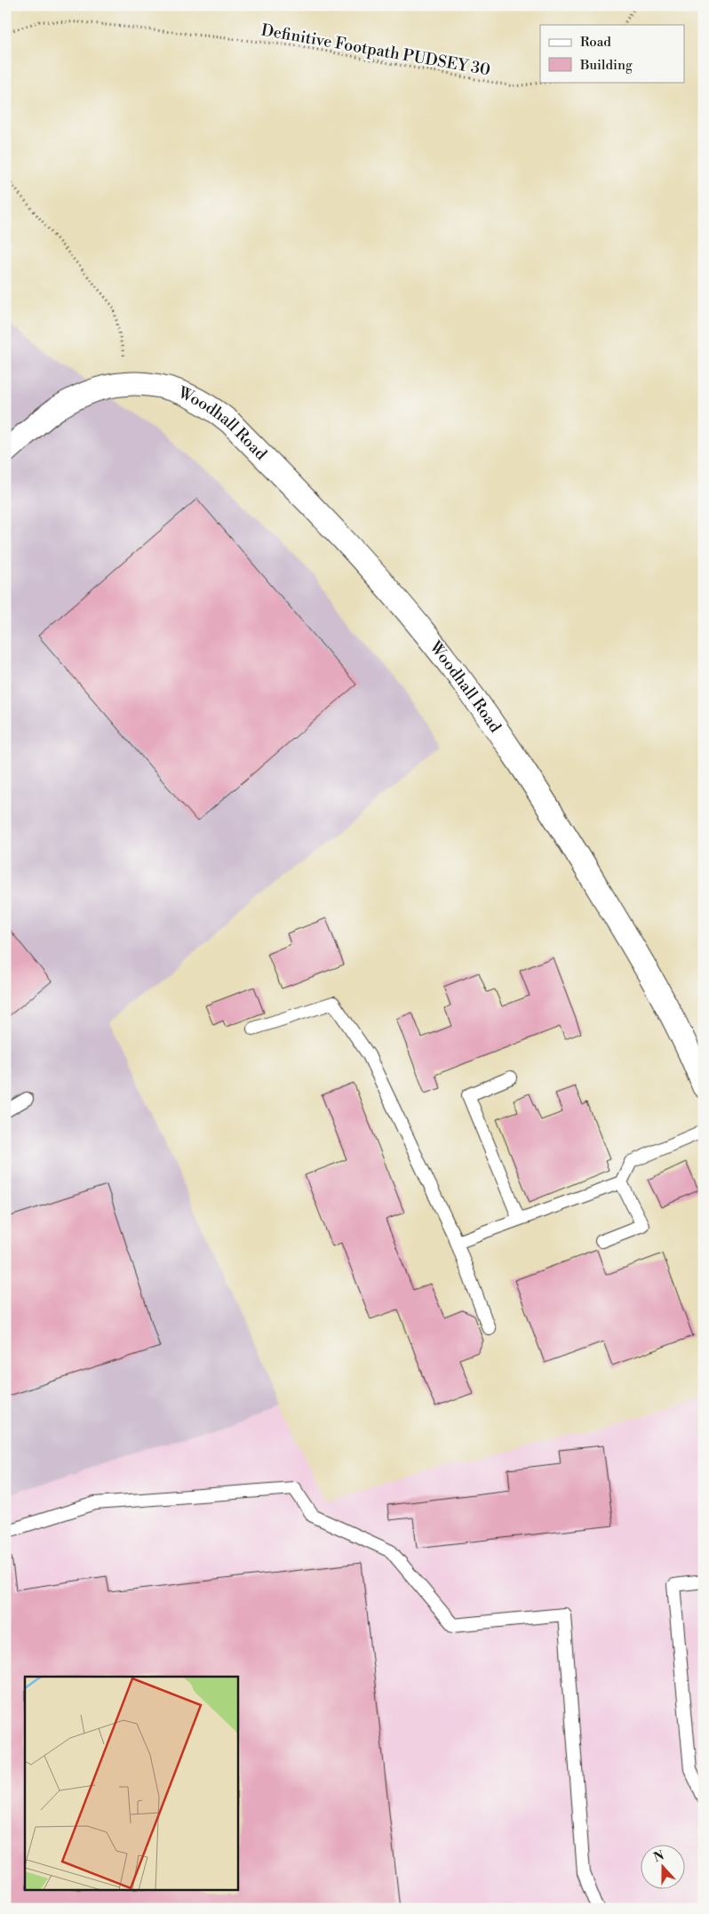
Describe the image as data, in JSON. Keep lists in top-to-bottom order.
{
  "streets": {
    "street": ["Woodhall Road"],
    "path": ["Definitive Footpath PUDSEY 30"]
  },
  "legend": ["Road", "Building"],
  "north": "top"
}
